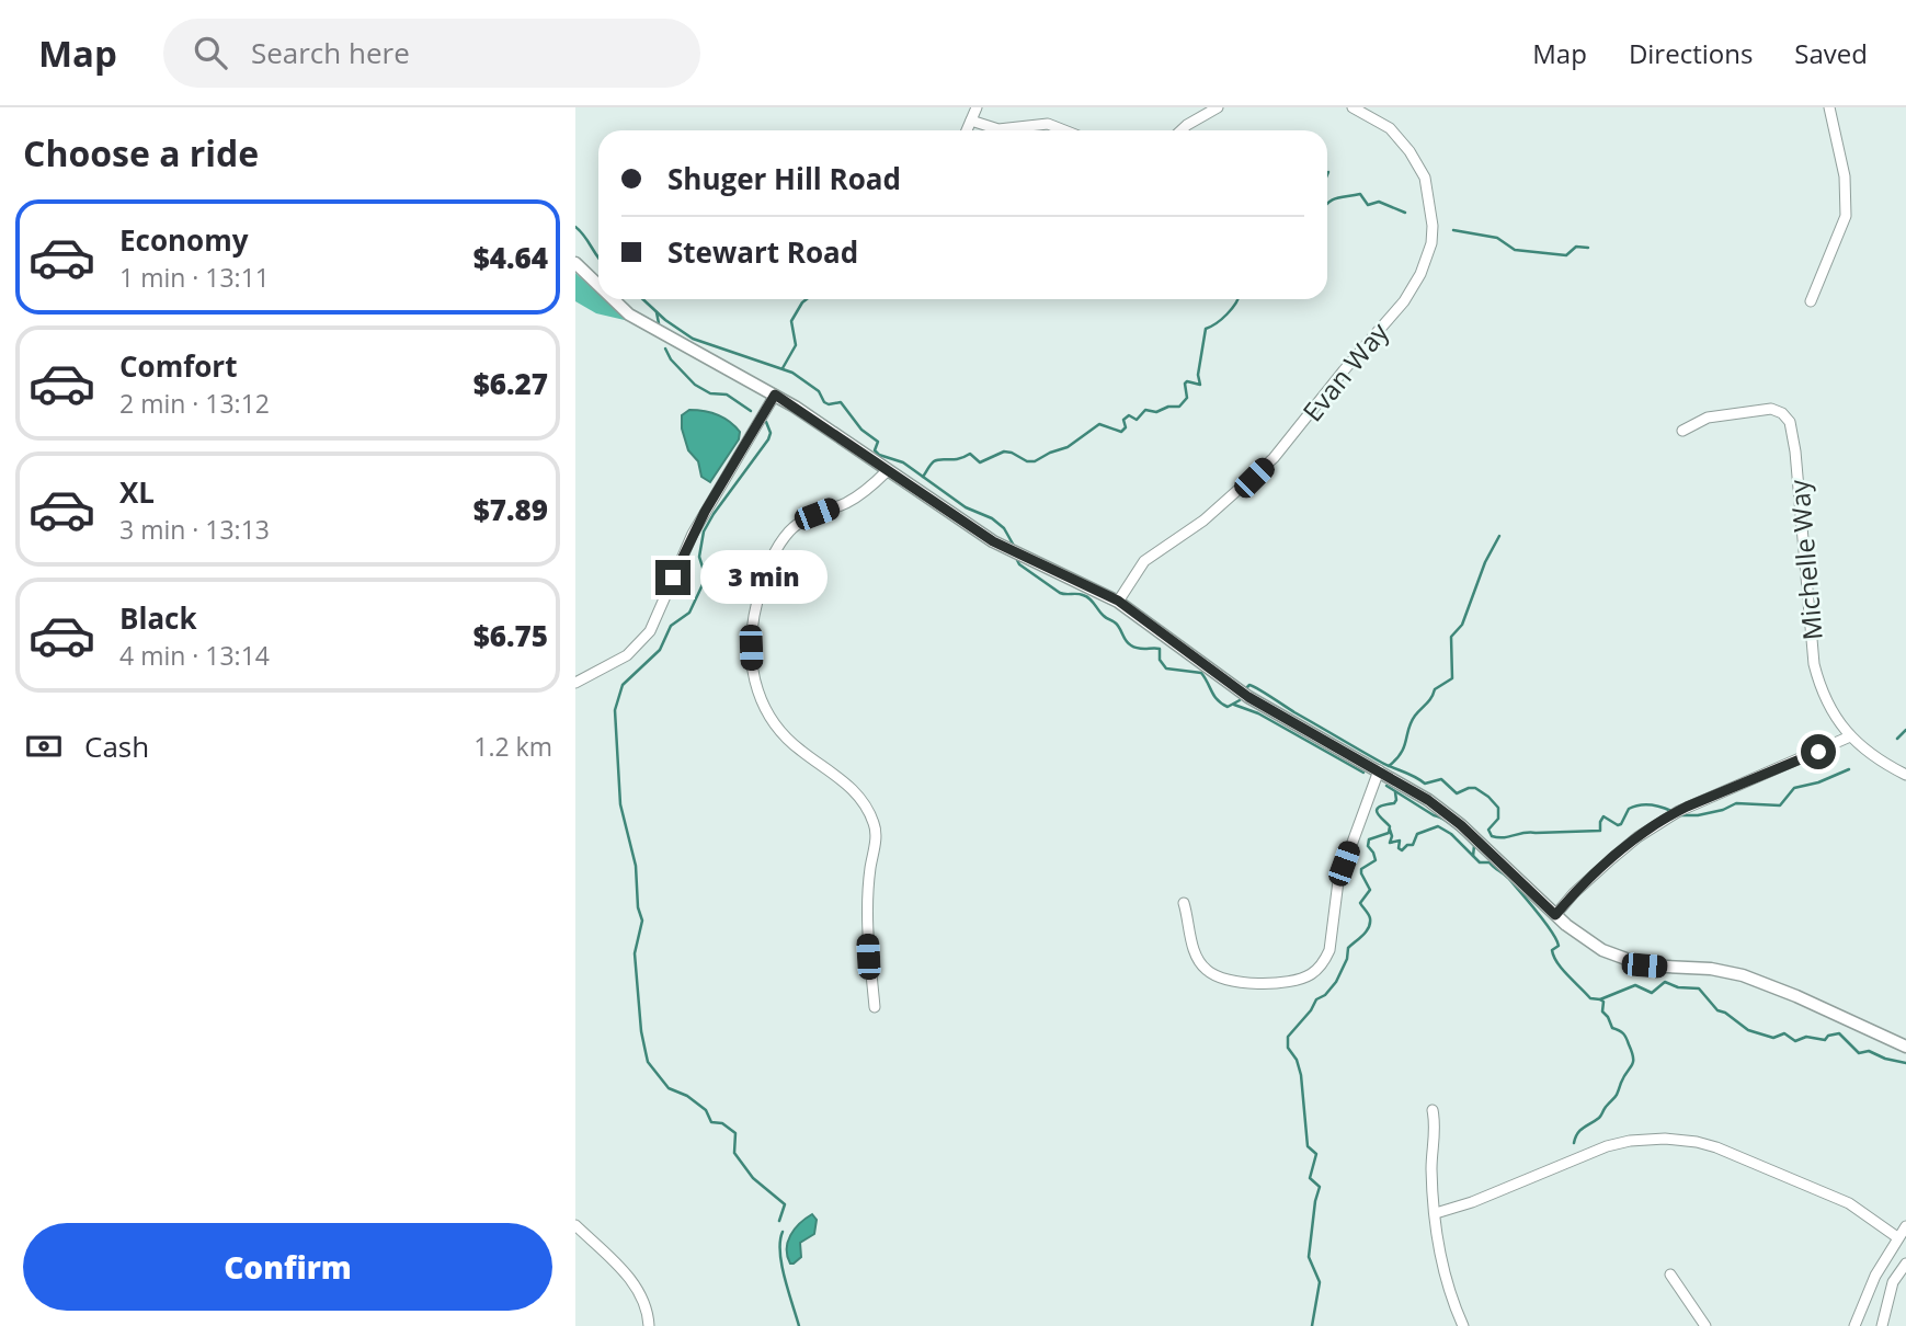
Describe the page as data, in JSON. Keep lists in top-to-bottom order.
{
  "streets": {
    "street": ["Evan Way", "Michelle Way"]
  },
  "page": {
    "header": "Map",
    "search": "Search here",
    "nav": ["Map", "Directions", "Saved"],
    "heading": "Choose a ride",
    "banner": ["Shuger Hill Road", "Stewart Road"],
    "list": [
      {
        "name": "Economy",
        "note": "1 min · 13:11",
        "value": "$4.64"
      },
      {
        "name": "Comfort",
        "note": "2 min · 13:12",
        "value": "$6.27"
      },
      {
        "name": "XL",
        "note": "3 min · 13:13",
        "value": "$7.89"
      },
      {
        "name": "Black",
        "note": "4 min · 13:14",
        "value": "$6.75"
      }
    ],
    "bubble": "3 min",
    "pay": ["Cash", "1.2 km"],
    "buttons": "Confirm"
  }
}
